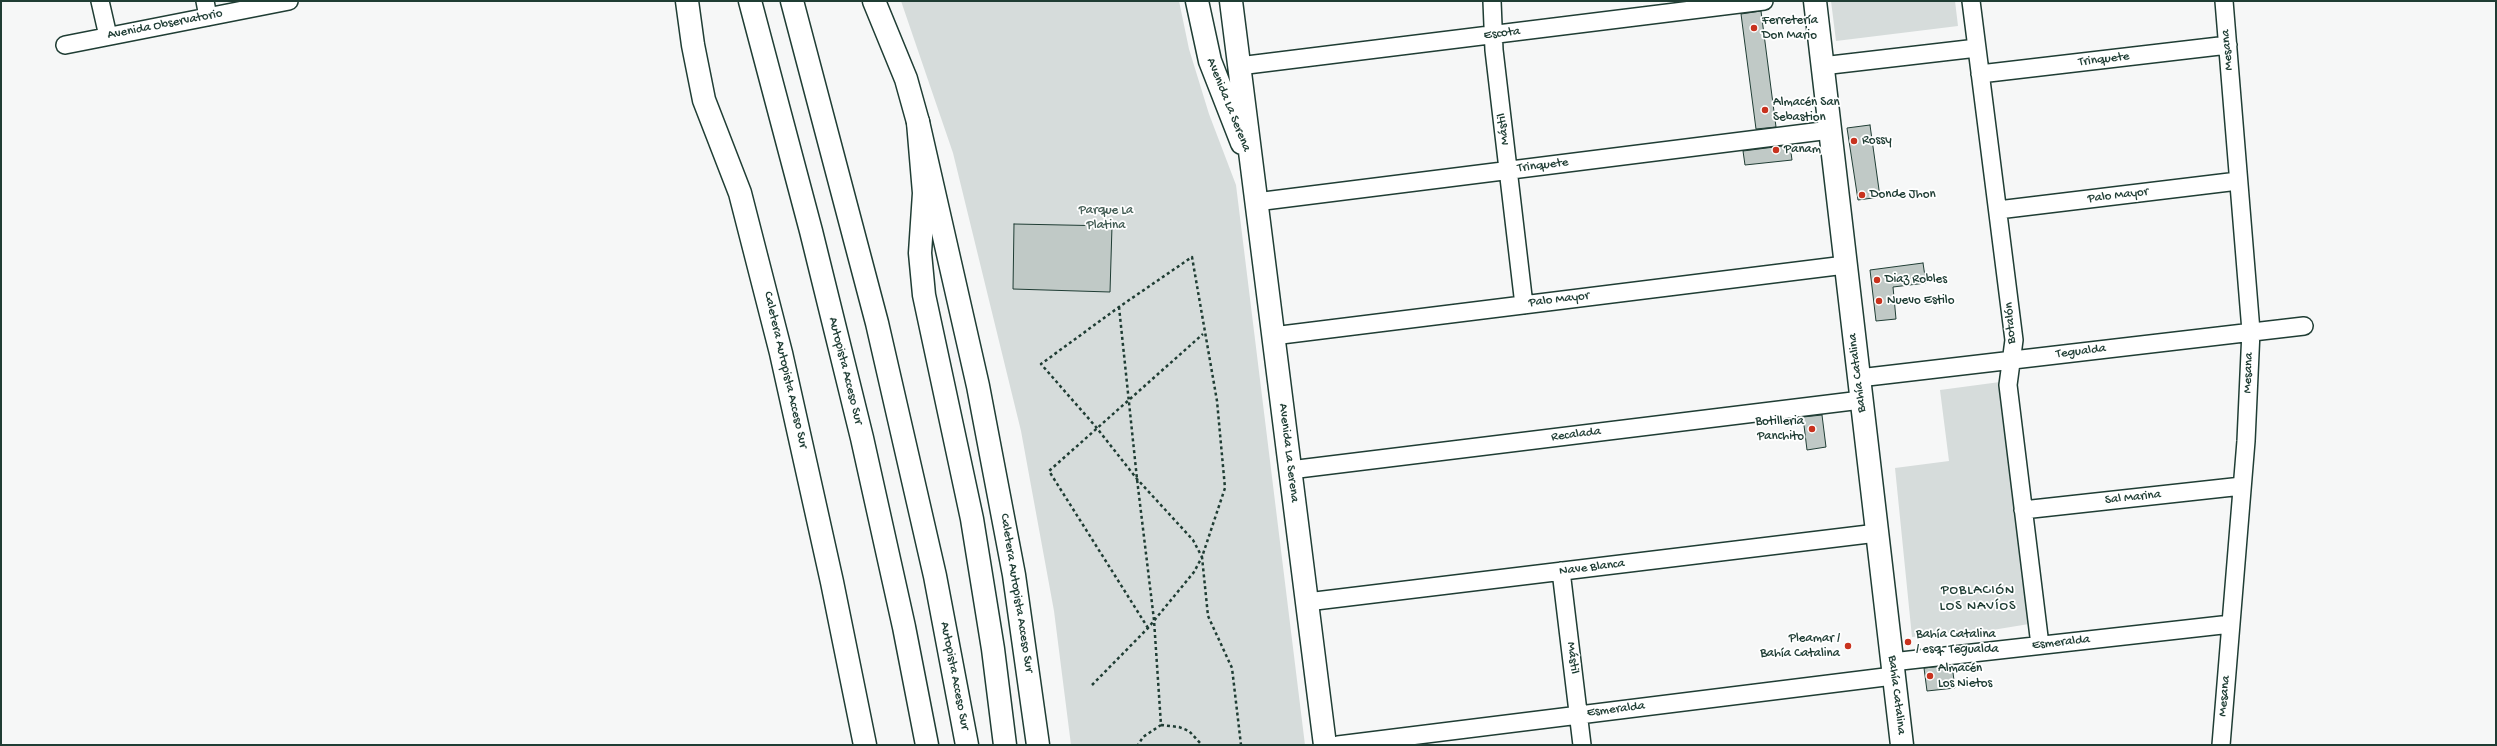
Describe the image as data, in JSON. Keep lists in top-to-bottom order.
{
  "streets": {
    "main road": [
      "Avenida La Serena",
      "Caletera Autopista Acceso Sur",
      "Autopista Acceso Sur",
      "Bahía Catalina"
    ],
    "street": [
      "Avenida Observatorio",
      "Escota",
      "Mesana",
      "Trinquete",
      "Mástil",
      "Palo Mayor",
      "Botalón",
      "Tegualda",
      "Recalada",
      "Sal Marina",
      "Nave Blanca",
      "Esmeralda"
    ]
  },
  "crossings": [
    ["Escota", "Avenida La Serena"],
    ["Escota", "Mástil"],
    ["Mesana", "Trinquete"],
    ["Mesana", "Palo Mayor"],
    ["Mesana", "Tegualda"],
    ["Mesana", "Sal Marina"],
    ["Mesana", "Esmeralda"],
    ["Trinquete", "Avenida La Serena"],
    ["Trinquete", "Mástil"],
    ["Trinquete", "Botalón"],
    ["Trinquete", "Bahía Catalina"],
    ["Avenida La Serena", "Palo Mayor"],
    ["Avenida La Serena", "Recalada"],
    ["Avenida La Serena", "Nave Blanca"],
    ["Mástil", "Palo Mayor"],
    ["Mástil", "Nave Blanca"],
    ["Mástil", "Esmeralda"],
    ["Palo Mayor", "Botalón"],
    ["Palo Mayor", "Bahía Catalina"],
    ["Botalón", "Tegualda"],
    ["Botalón", "Sal Marina"],
    ["Botalón", "Esmeralda"],
    ["Tegualda", "Bahía Catalina"],
    ["Bahía Catalina", "Recalada"],
    ["Bahía Catalina", "Nave Blanca"],
    ["Bahía Catalina", "Esmeralda"]
  ],
  "districts": ["POBLACIÓN LOS NAVÍOS"],
  "parks": ["Parque La Platina"],
  "places": [
    "Ferretería Don Mario",
    "Almacén San Sebastion",
    "Rossy",
    "Panam",
    "Donde Jhon",
    "Diaz Robles",
    "Nuevo Estilo",
    "Botilleria Panchito",
    "Bahía Catalina / esq. Tegualda",
    "Pleamar / Bahía Catalina",
    "Almacén Los Nietos"
  ]
}
